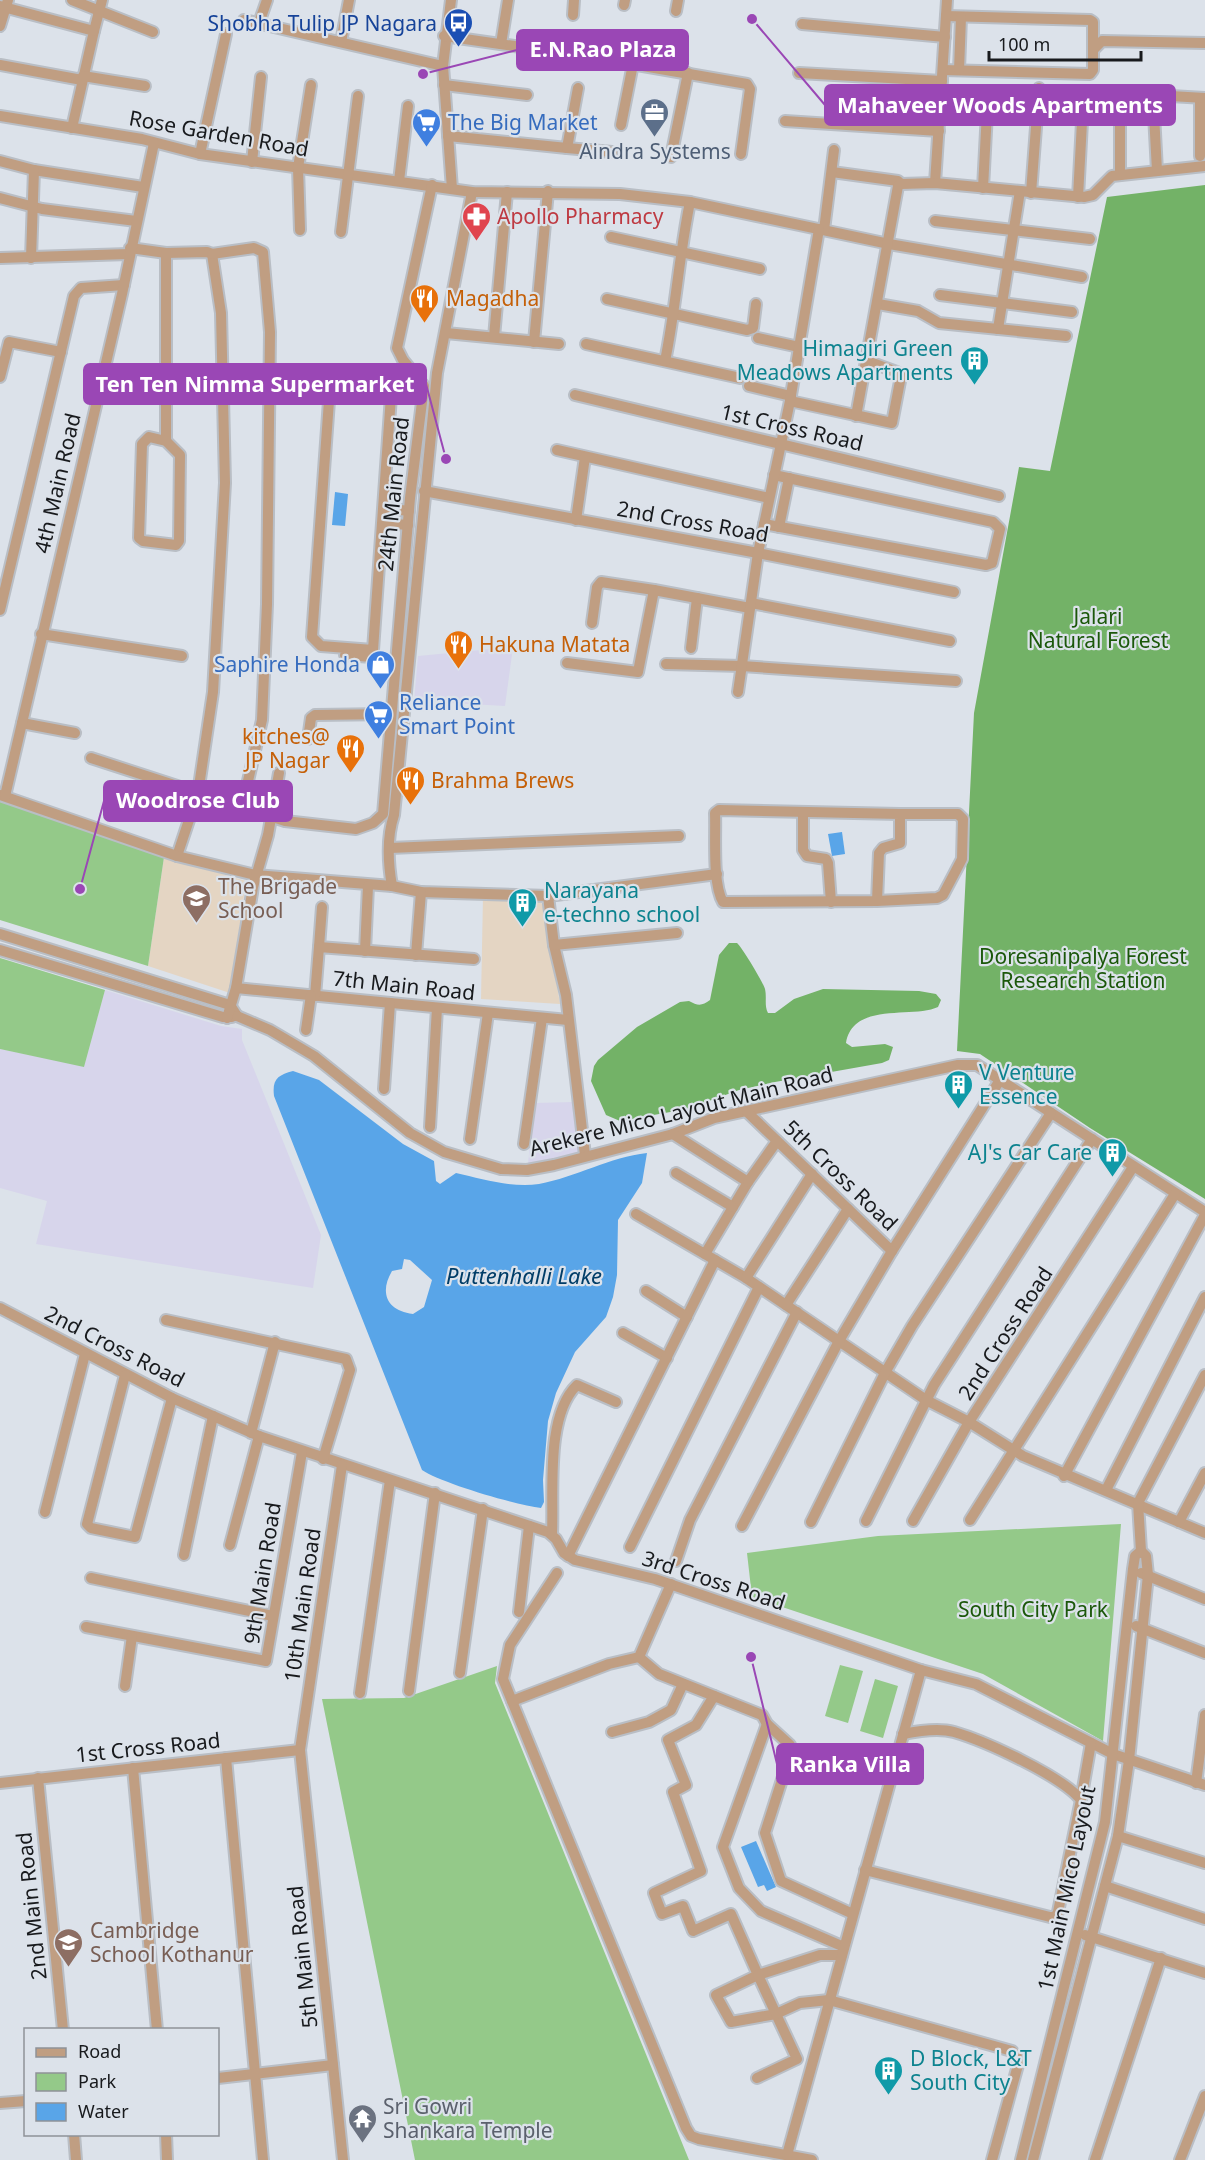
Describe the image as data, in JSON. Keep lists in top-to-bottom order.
{
  "streets": {
    "street": [
      "Rose Garden Road",
      "1st Cross Road",
      "4th Main Road",
      "24th Main Road",
      "2nd Cross Road",
      "7th Main Road",
      "Arekere Mico Layout Main Road",
      "5th Cross Road",
      "9th Main Road",
      "3rd Cross Road",
      "10th Main Road",
      "1st Main Mico Layout",
      "2nd Main Road",
      "5th Main Road"
    ]
  },
  "crossings": [
    ["Rose Garden Road", "4th Main Road"],
    ["Rose Garden Road", "24th Main Road"],
    ["1st Cross Road", "10th Main Road"],
    ["1st Cross Road", "2nd Main Road"],
    ["1st Cross Road", "5th Main Road"],
    ["24th Main Road", "2nd Cross Road"],
    ["2nd Cross Road", "Arekere Mico Layout Main Road"],
    ["Arekere Mico Layout Main Road", "5th Cross Road"],
    ["3rd Cross Road", "1st Main Mico Layout"],
    ["10th Main Road", "5th Main Road"]
  ],
  "water": ["Puttenhalli Lake"],
  "parks": ["Jalari Natural Forest", "Doresanipalya Forest Research Station", "South City Park"],
  "places": {
    "other": [
      "Mahaveer Woods Apartments",
      "E.N.Rao Plaza",
      "Ten Ten Nimma Supermarket",
      "Woodrose Club",
      "Ranka Villa"
    ],
    "bus stop": ["Shobha Tulip JP Nagara"],
    "office": ["Aindra Systems"],
    "supermarket": ["The Big Market", "Reliance Smart Point"],
    "pharmacy": ["Apollo Pharmacy"],
    "restaurant": [
      "Magadha",
      "Hakuna Matata",
      "kitches@ JP Nagar",
      "Brahma Brews"
    ],
    "building": [
      "Himagiri Green Meadows Apartments",
      "Narayana e-techno school",
      "V Venture Essence",
      "AJ's Car Care",
      "D Block, L&T South City"
    ],
    "shop": ["Saphire Honda"],
    "school or university": ["The Brigade School", "Cambridge School Kothanur"],
    "temple": ["Sri Gowri Shankara Temple"]
  },
  "legend": ["Road", "Park", "Water"],
  "scale_bar": "100 m"
}
